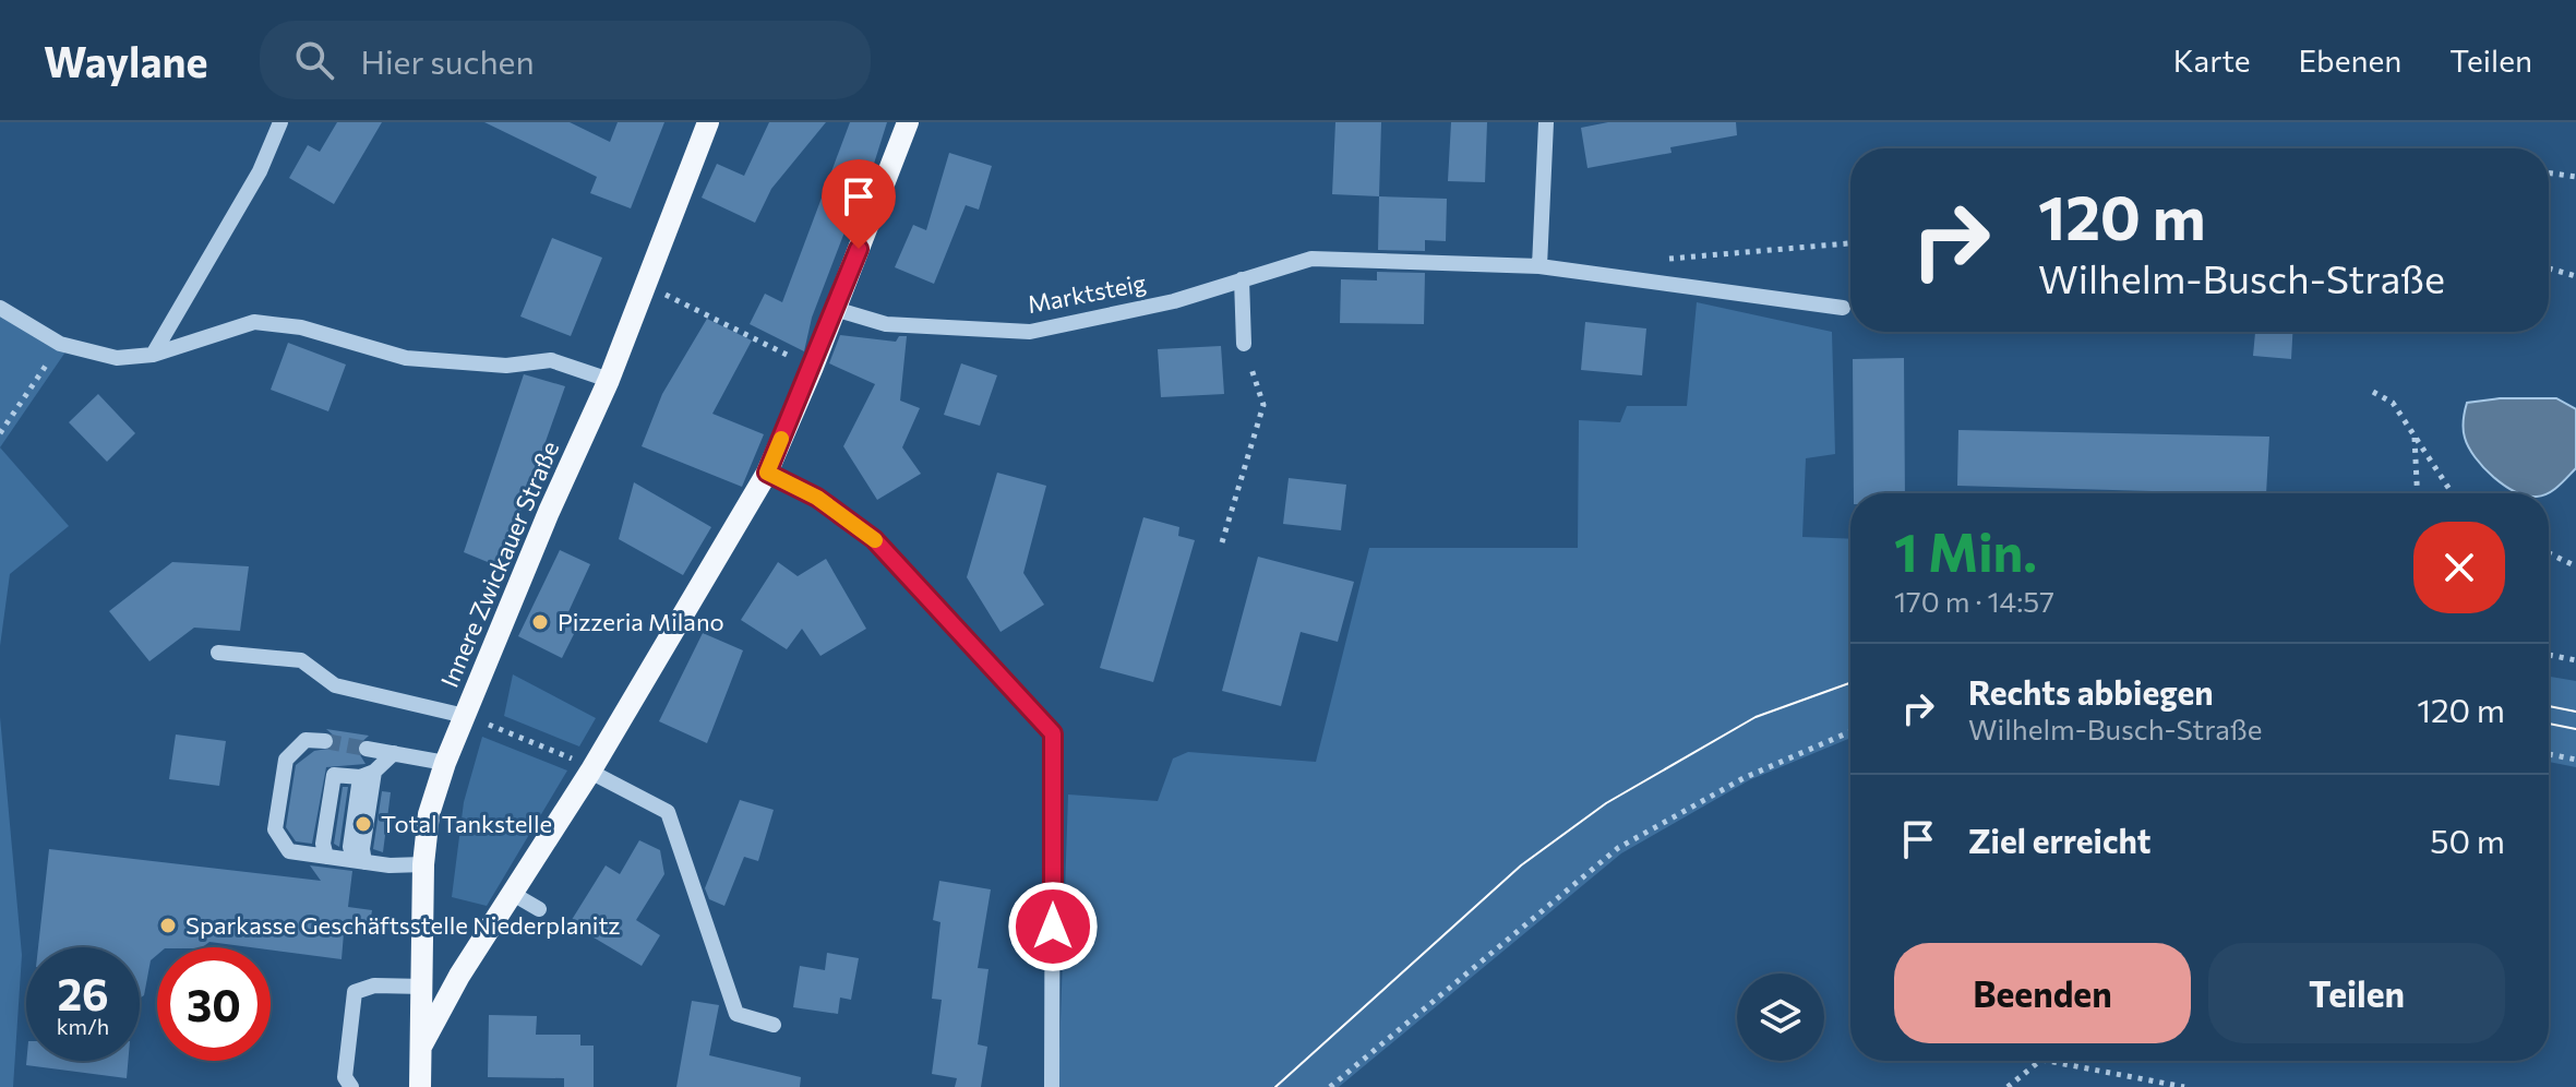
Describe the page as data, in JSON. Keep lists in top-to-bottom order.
{
  "streets": {
    "main road": ["Innere Zwickauer Straße"],
    "street": ["Marktsteig"]
  },
  "places": ["Pizzeria Milano", "Total Tankstelle", "Sparkasse Geschäftsstelle Niederplanitz"],
  "page": {
    "header": "Waylane",
    "search": "Hier suchen",
    "nav": ["Karte", "Ebenen", "Teilen"],
    "turn": ["120 m", "Wilhelm-Busch-Straße"],
    "heading": ["1 Min.", "170 m · 14:57"],
    "list": [
      {
        "name": "Rechts abbiegen",
        "note": "Wilhelm-Busch-Straße",
        "value": "120 m"
      },
      {
        "name": "Ziel erreicht",
        "value": "50 m"
      }
    ],
    "buttons": ["Beenden", "Teilen"],
    "speed": "26 km/h",
    "limit": "30"
  }
}
